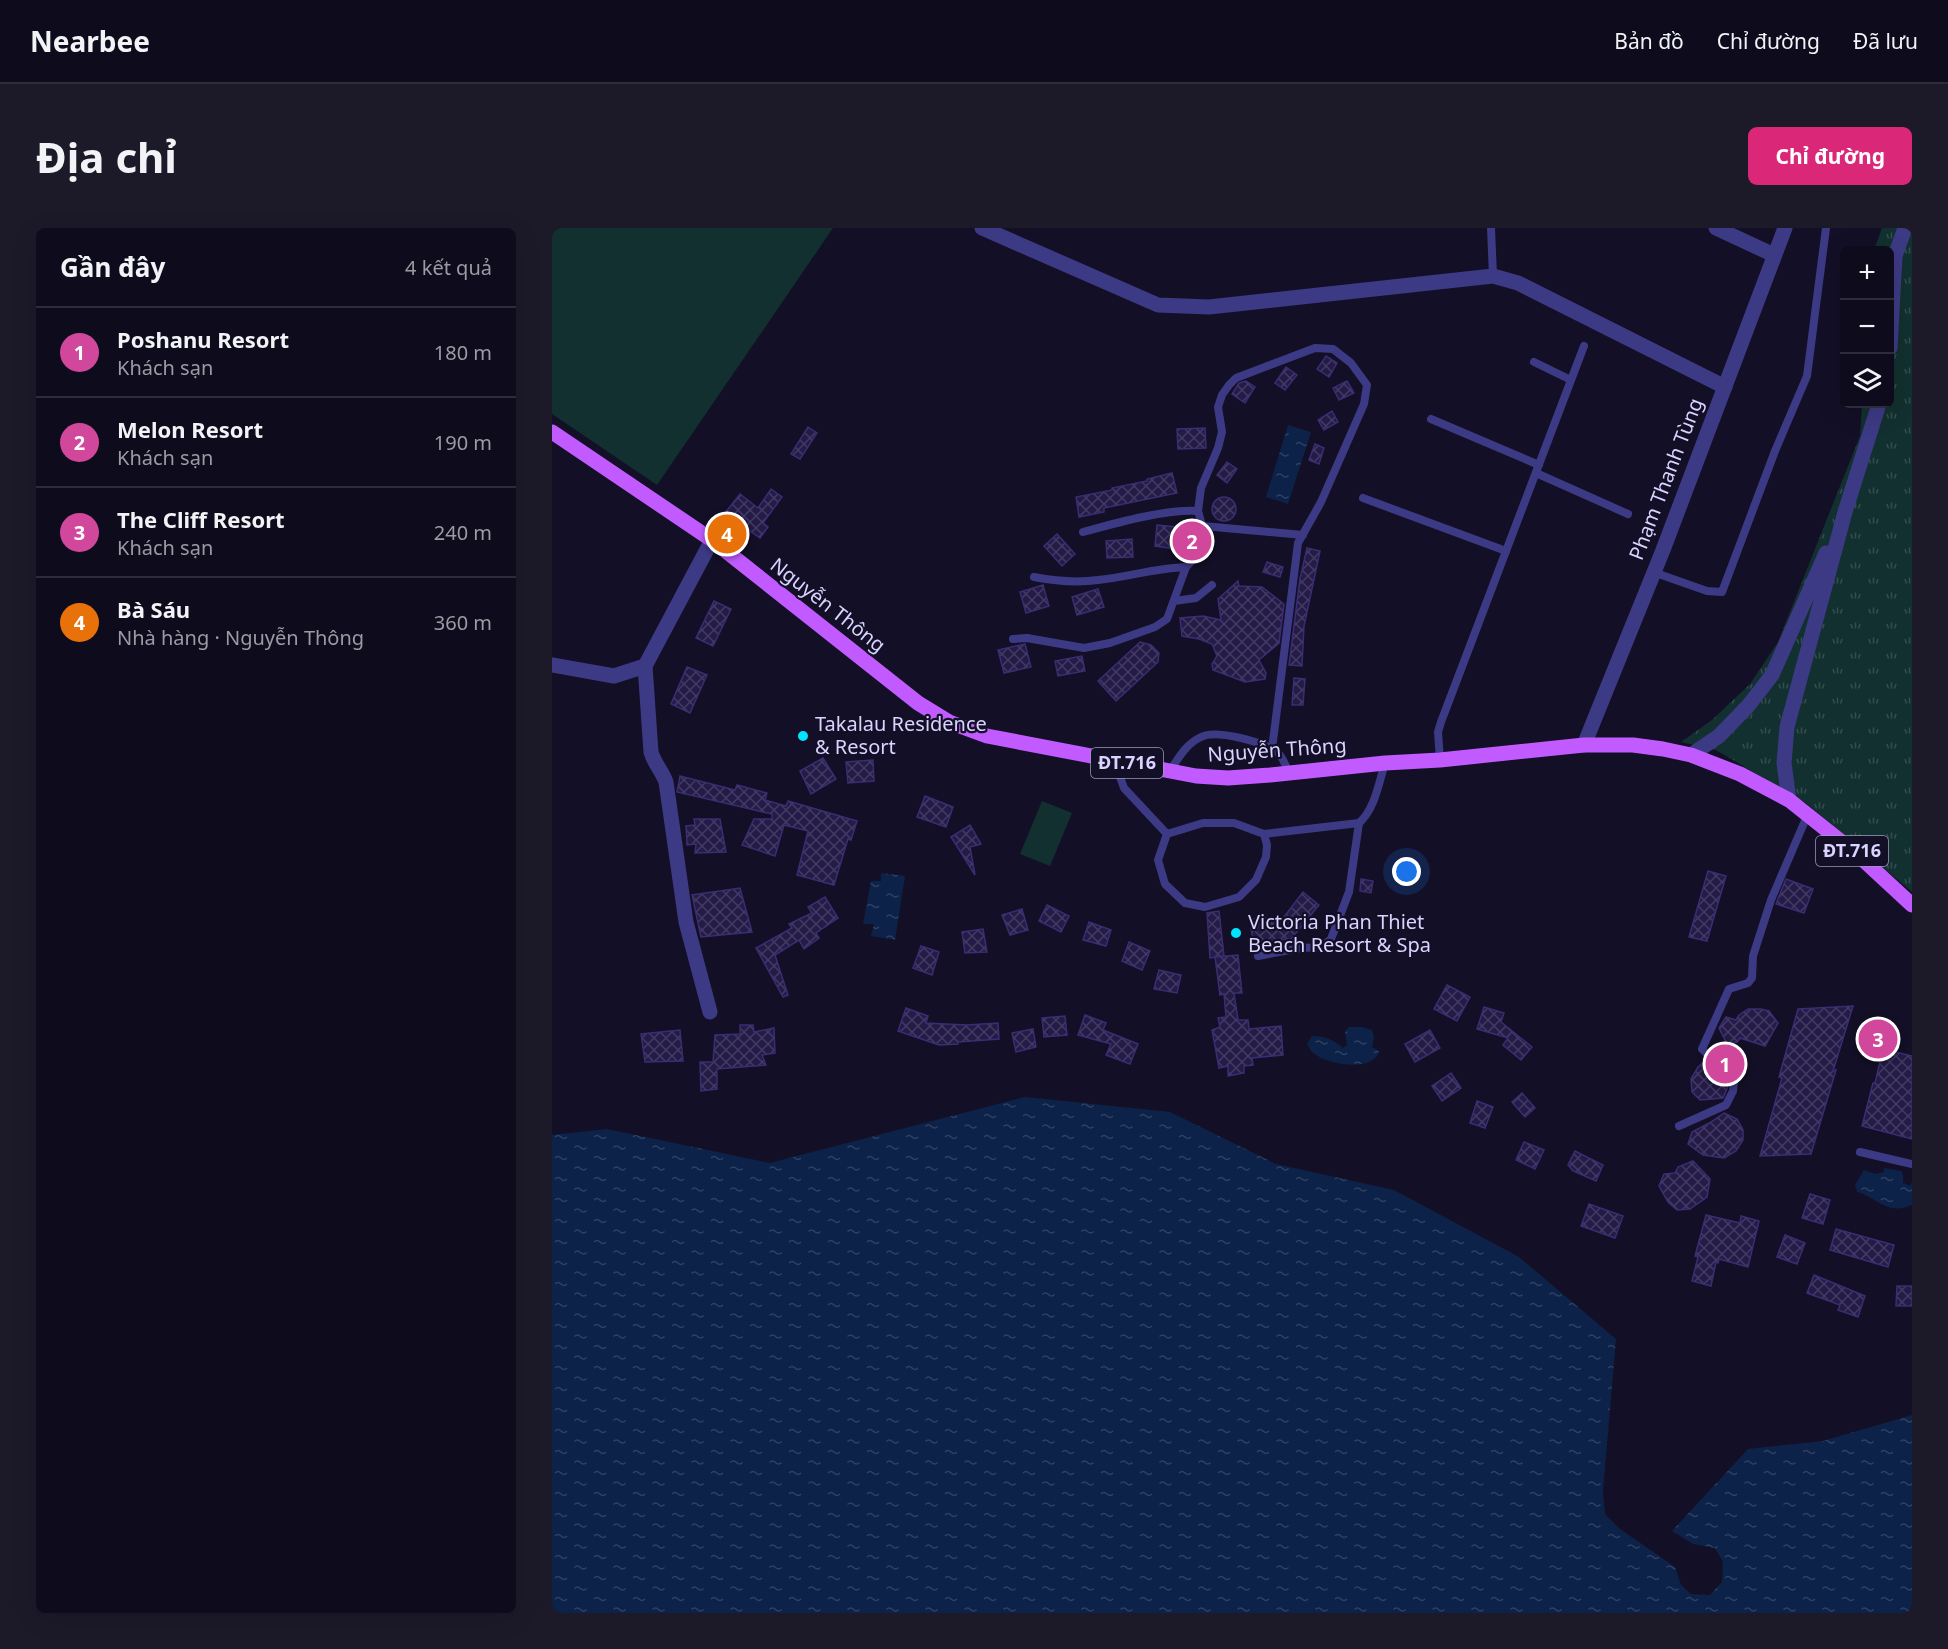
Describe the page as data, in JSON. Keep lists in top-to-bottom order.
{
  "streets": {
    "main road": ["Nguyễn Thông", "ĐT.716"],
    "street": ["Phạm Thanh Tùng"]
  },
  "crossings": [
    ["Phạm Thanh Tùng", "Nguyễn Thông"]
  ],
  "places": ["Takalau Residence & Resort", "Victoria Phan Thiet Beach Resort & Spa"],
  "page": {
    "header": "Nearbee",
    "nav": ["Bản đồ", "Chỉ đường", "Đã lưu"],
    "buttons": "Chỉ đường",
    "title": "Địa chỉ",
    "heading": ["Gần đây", "4 kết quả"],
    "map_buttons": ["+", "−"],
    "list": [
      {
        "mark": "1",
        "name": "Poshanu Resort",
        "note": "Khách sạn",
        "value": "180 m"
      },
      {
        "mark": "2",
        "name": "Melon Resort",
        "note": "Khách sạn",
        "value": "190 m"
      },
      {
        "mark": "3",
        "name": "The Cliff Resort",
        "note": "Khách sạn",
        "value": "240 m"
      },
      {
        "mark": "4",
        "name": "Bà Sáu",
        "note": "Nhà hàng · Nguyễn Thông",
        "value": "360 m"
      }
    ],
    "pins": [
      "4",
      "2",
      "3",
      "1"
    ]
  }
}
